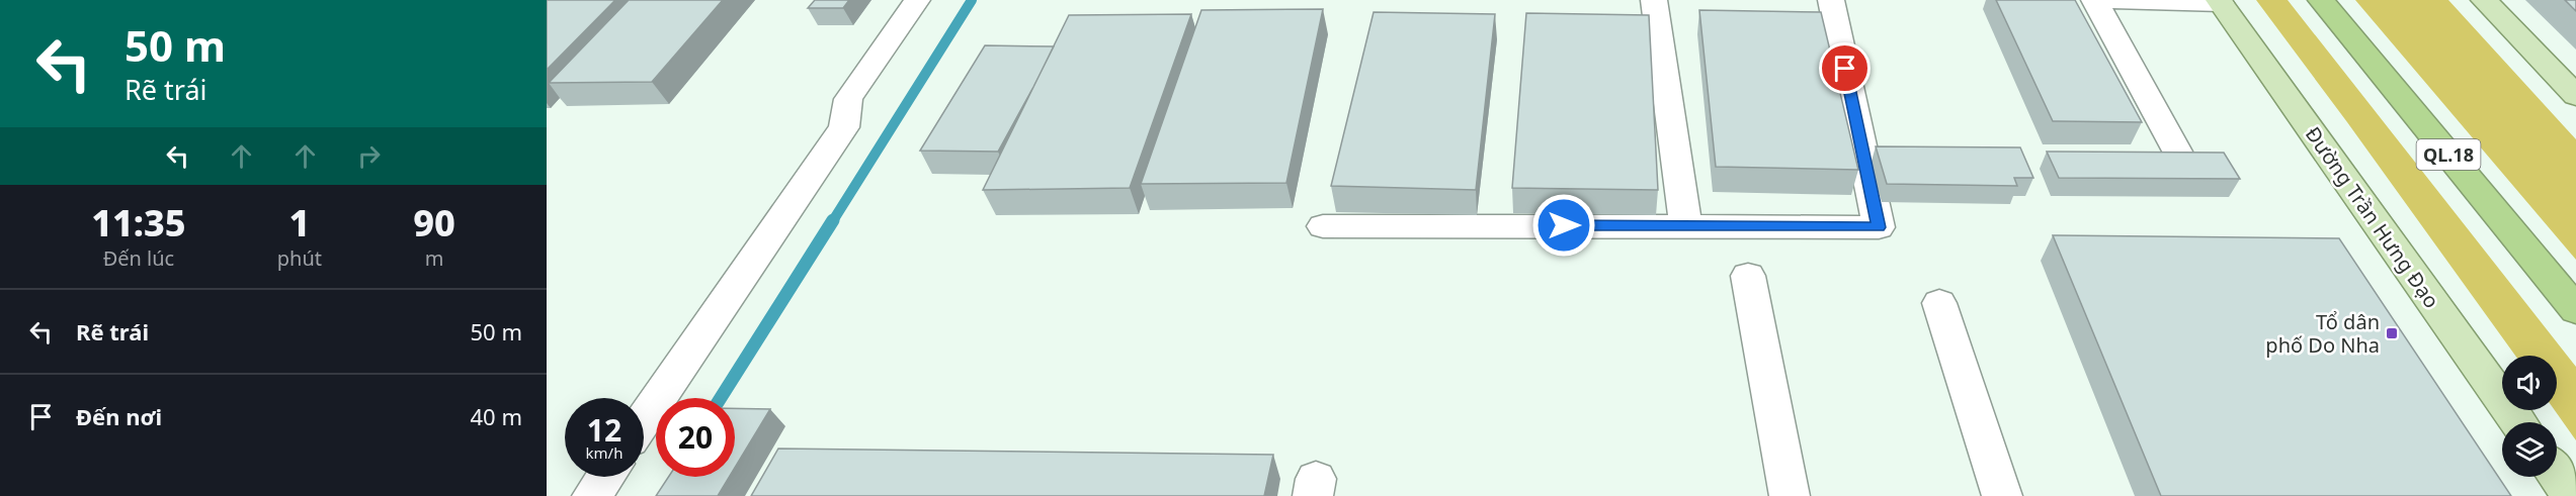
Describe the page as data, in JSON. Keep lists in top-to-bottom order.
{
  "streets": {
    "highway": ["QL.18"],
    "main road": ["Đường Trần Hưng Đạo"]
  },
  "places": {
    "transit": ["Tổ dân phố Do Nha"]
  },
  "page": {
    "turn": ["50 m", "Rẽ trái"],
    "eta": [
      "11:35",
      "Đến lúc",
      "1",
      "phút",
      "90",
      "m"
    ],
    "list": [
      {
        "name": "Rẽ trái",
        "value": "50 m"
      },
      {
        "name": "Đến nơi",
        "value": "40 m"
      }
    ],
    "speed": "12 km/h",
    "limit": "20"
  }
}
